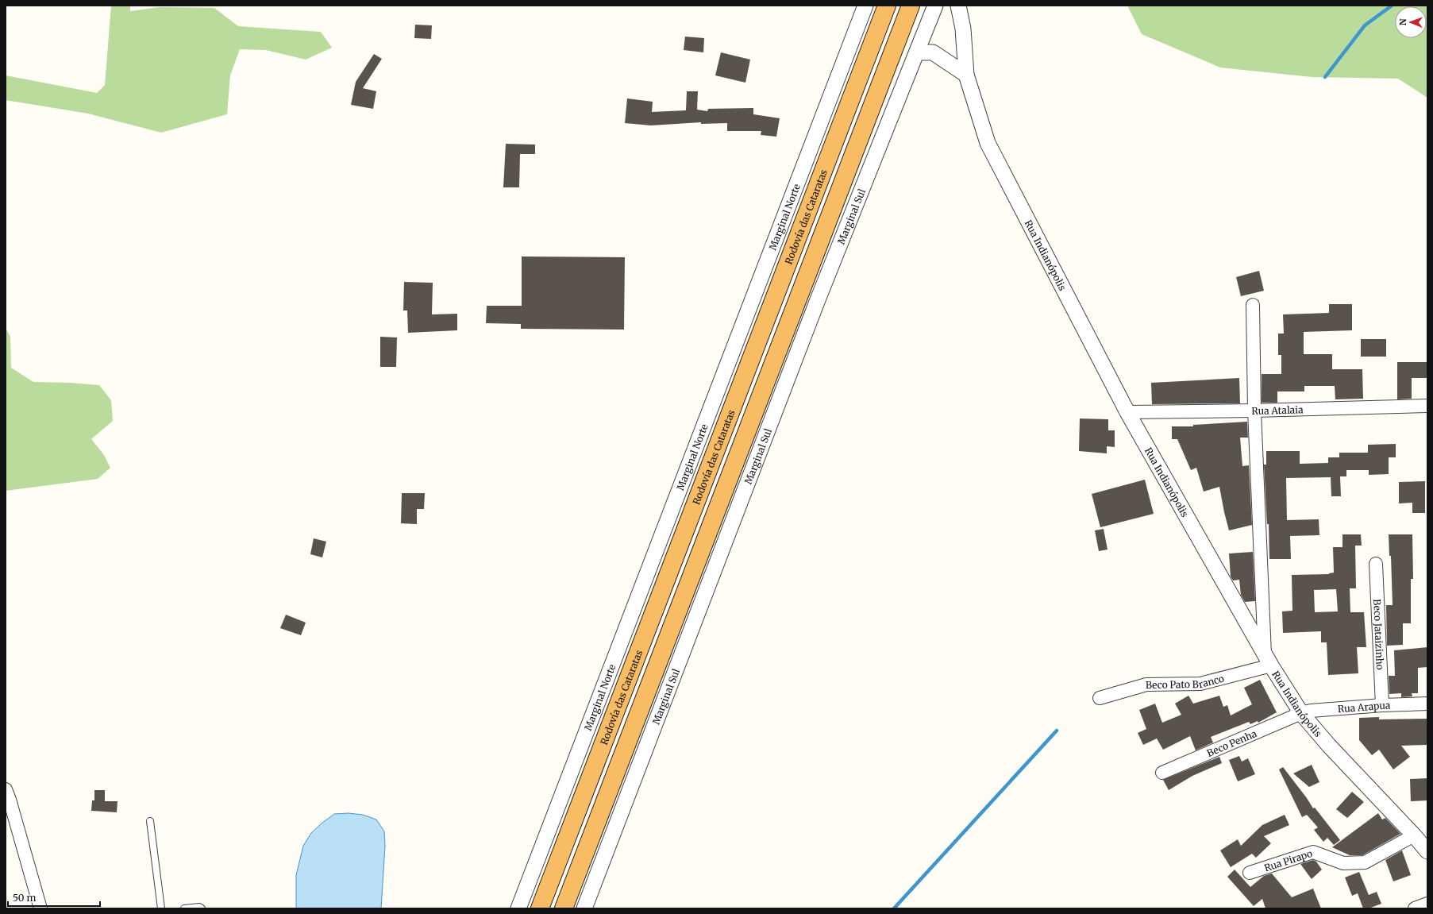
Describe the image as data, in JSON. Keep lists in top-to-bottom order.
{
  "streets": {
    "highway": ["Rodovía das Cataratas"],
    "street": [
      "Marginal Norte",
      "Marginal Sul",
      "Rua Indianópolis",
      "Rua Atalaia",
      "Beco Jataizinho",
      "Beco Pato Branco",
      "Rua Arapua",
      "Beco Penha",
      "Rua Pirapo"
    ]
  },
  "crossings": [
    ["Rua Indianópolis", "Rua Atalaia"],
    ["Rua Indianópolis", "Beco Pato Branco"],
    ["Rua Indianópolis", "Rua Arapua"],
    ["Rua Indianópolis", "Beco Penha"],
    ["Rua Indianópolis", "Rua Pirapo"],
    ["Beco Jataizinho", "Rua Arapua"],
    ["Rua Arapua", "Beco Penha"]
  ],
  "scale_bar": "50 m",
  "north": "left"
}
